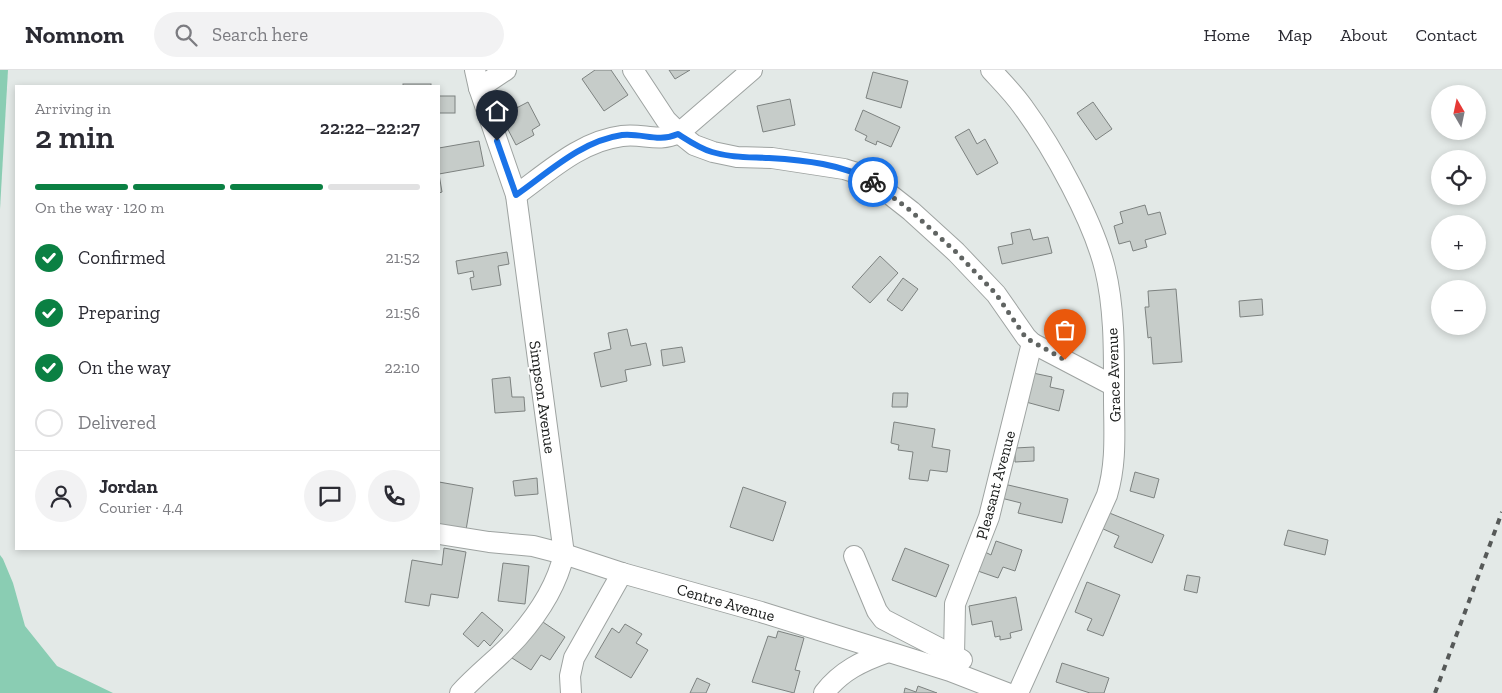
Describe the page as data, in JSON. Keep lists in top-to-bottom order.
{
  "streets": {
    "street": [
      "Grace Avenue",
      "Simpson Avenue",
      "Pleasant Avenue",
      "Centre Avenue"
    ]
  },
  "crossings": [
    ["Simpson Avenue", "Centre Avenue"]
  ],
  "north": "top",
  "page": {
    "header": "Nomnom",
    "search": "Search here",
    "nav": [
      "Home",
      "Map",
      "About",
      "Contact"
    ],
    "map_buttons": ["+", "−"],
    "heading": ["2 min", "Arriving in", "22:22–22:27"],
    "panel": ["Jordan", "Courier · 4.4"],
    "bar": "On the way · 120 m",
    "list": [
      ["Confirmed", "21:52"],
      ["Preparing", "21:56"],
      ["On the way", "22:10"],
      "Delivered"
    ]
  }
}
